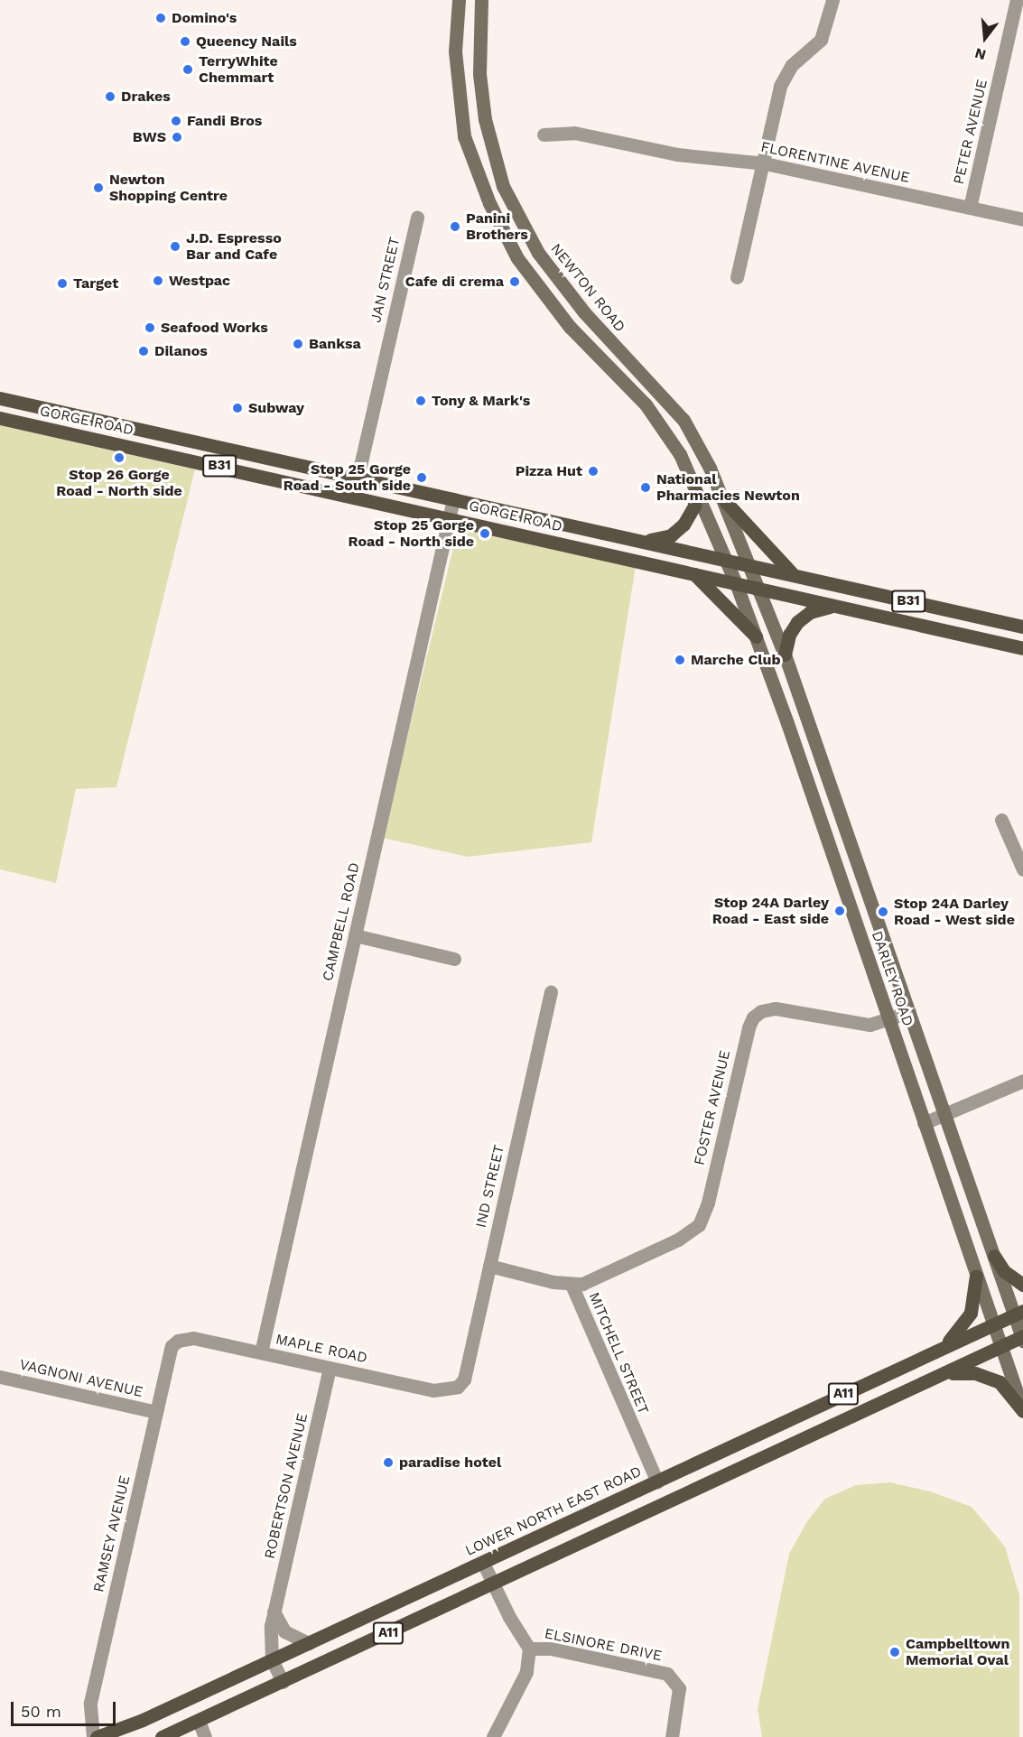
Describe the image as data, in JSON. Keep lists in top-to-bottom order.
{
  "streets": {
    "main road": [
      "NEWTON ROAD",
      "GORGE ROAD",
      "B31",
      "DARLEY ROAD",
      "A11",
      "LOWER NORTH EAST ROAD"
    ],
    "street": [
      "PETER AVENUE",
      "FLORENTINE AVENUE",
      "JAN STREET",
      "CAMPBELL ROAD",
      "FOSTER AVENUE",
      "IND STREET",
      "MAPLE ROAD",
      "MITCHELL STREET",
      "VAGNONI AVENUE",
      "ROBERTSON AVENUE",
      "RAMSEY AVENUE",
      "ELSINORE DRIVE"
    ]
  },
  "crossings": [
    ["PETER AVENUE", "FLORENTINE AVENUE"],
    ["JAN STREET", "GORGE ROAD"],
    ["NEWTON ROAD", "GORGE ROAD"],
    ["NEWTON ROAD", "DARLEY ROAD"],
    ["GORGE ROAD", "CAMPBELL ROAD"],
    ["GORGE ROAD", "DARLEY ROAD"],
    ["CAMPBELL ROAD", "MAPLE ROAD"],
    ["DARLEY ROAD", "FOSTER AVENUE"],
    ["DARLEY ROAD", "A11"],
    ["DARLEY ROAD", "LOWER NORTH EAST ROAD"],
    ["FOSTER AVENUE", "MITCHELL STREET"],
    ["IND STREET", "MAPLE ROAD"],
    ["IND STREET", "MITCHELL STREET"],
    ["MAPLE ROAD", "ROBERTSON AVENUE"],
    ["MAPLE ROAD", "RAMSEY AVENUE"],
    ["MITCHELL STREET", "LOWER NORTH EAST ROAD"],
    ["VAGNONI AVENUE", "RAMSEY AVENUE"],
    ["A11", "ROBERTSON AVENUE"],
    ["ROBERTSON AVENUE", "LOWER NORTH EAST ROAD"],
    ["LOWER NORTH EAST ROAD", "RAMSEY AVENUE"]
  ],
  "places": [
    "Domino's",
    "Queency Nails",
    "TerryWhite Chemmart",
    "Drakes",
    "Fandi Bros",
    "BWS",
    "Newton Shopping Centre",
    "Panini Brothers",
    "J.D. Espresso Bar and Cafe",
    "Westpac",
    "Cafe di crema",
    "Target",
    "Seafood Works",
    "Banksa",
    "Dilanos",
    "Tony & Mark's",
    "Subway",
    "Stop 26 Gorge Road - North side",
    "Pizza Hut",
    "Stop 25 Gorge Road - South side",
    "National Pharmacies Newton",
    "Stop 25 Gorge Road - North side",
    "Marche Club",
    "Stop 24A Darley Road - East side",
    "Stop 24A Darley Road - West side",
    "paradise hotel",
    "Campbelltown Memorial Oval"
  ],
  "scale_bar": "50 m",
  "north": "bottom"
}
